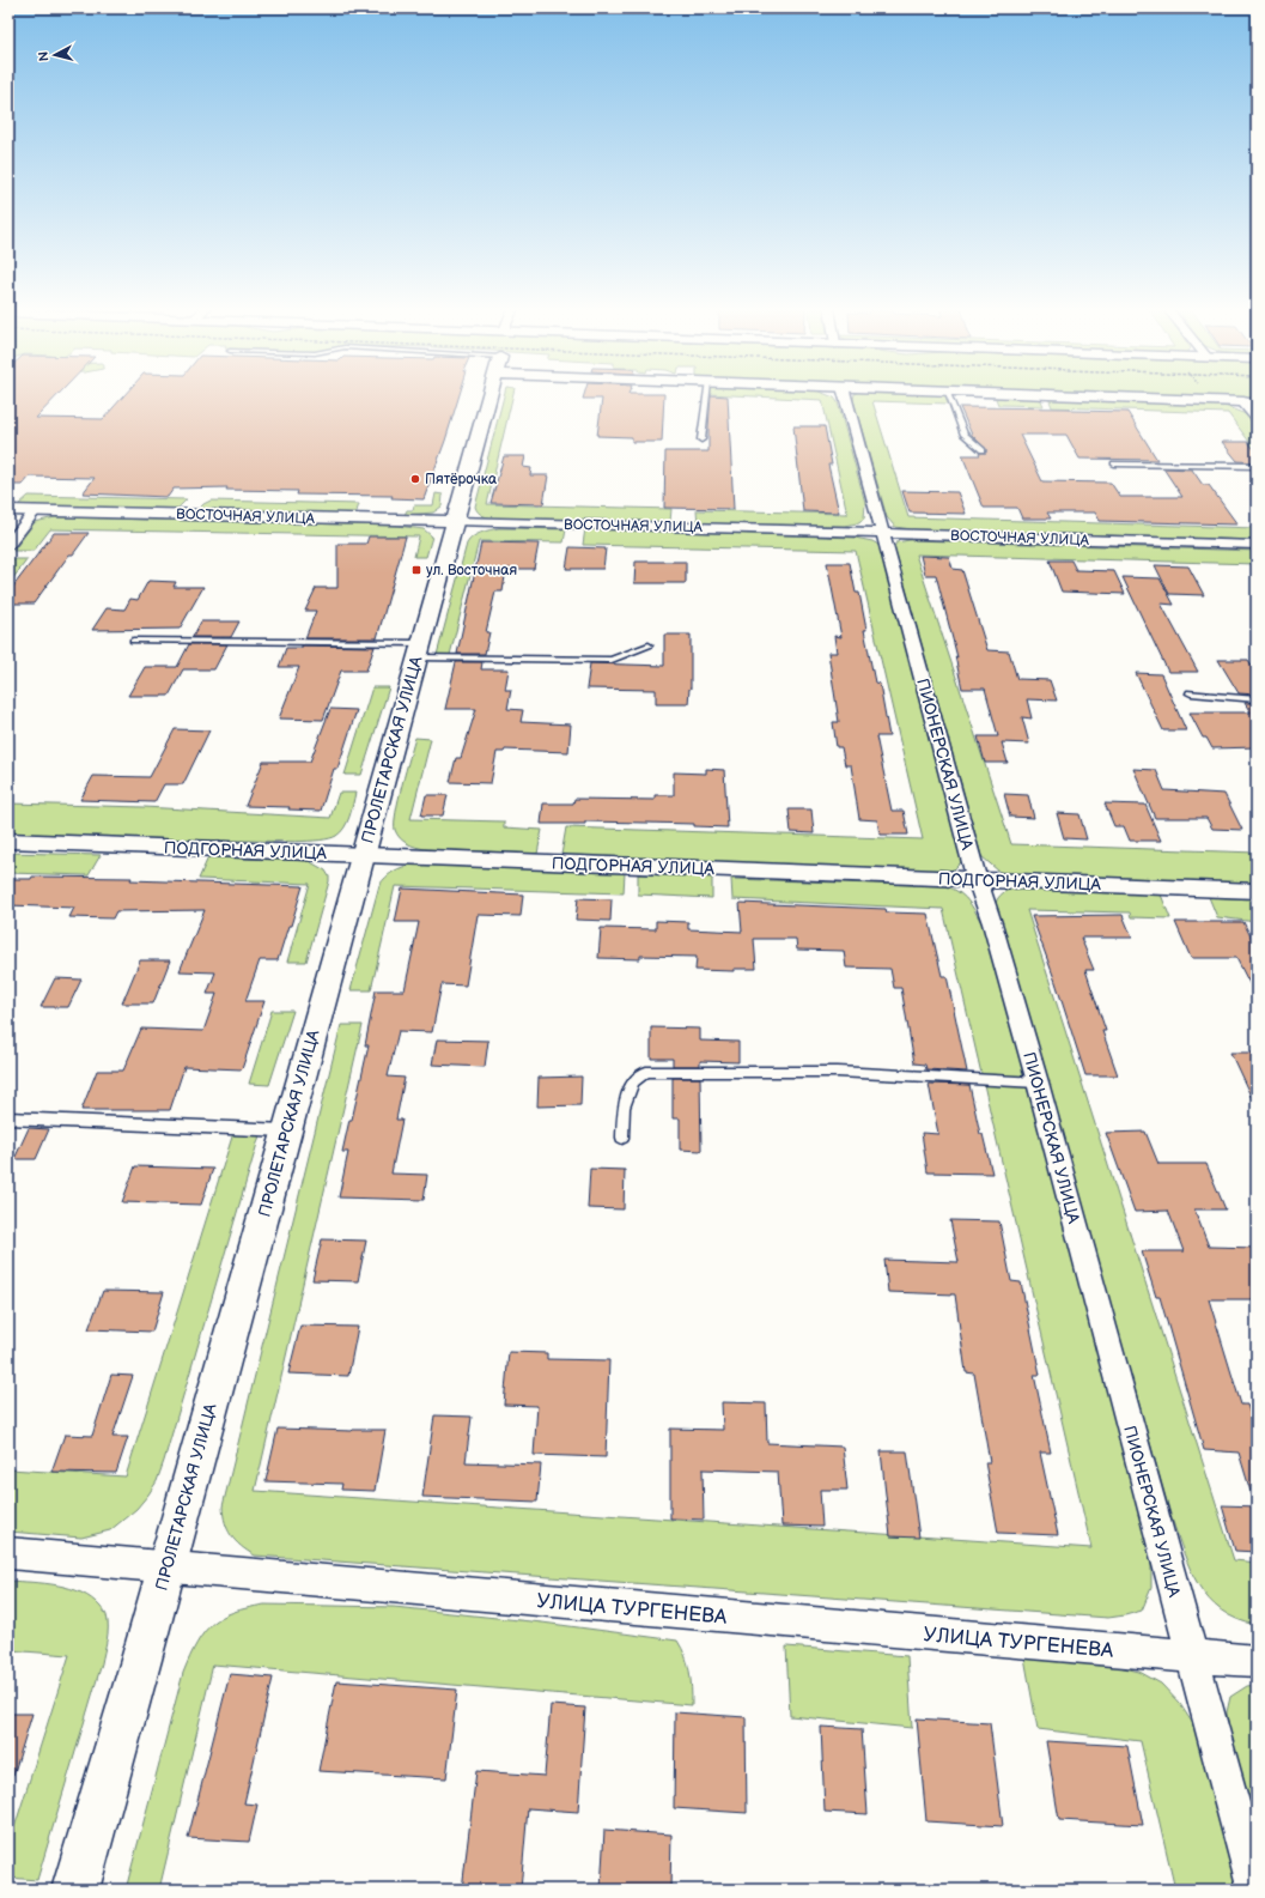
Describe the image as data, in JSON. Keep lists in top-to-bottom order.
{
  "streets": {
    "street": [
      "ВОСТОЧНАЯ УЛИЦА",
      "ПРОЛЕТАРСКАЯ УЛИЦА",
      "ПИОНЕРСКАЯ УЛИЦА",
      "ПОДГОРНАЯ УЛИЦА",
      "УЛИЦА ТУРГЕНЕВА"
    ]
  },
  "crossings": [
    ["ВОСТОЧНАЯ УЛИЦА", "ПРОЛЕТАРСКАЯ УЛИЦА"],
    ["ВОСТОЧНАЯ УЛИЦА", "ПИОНЕРСКАЯ УЛИЦА"],
    ["ПРОЛЕТАРСКАЯ УЛИЦА", "ПОДГОРНАЯ УЛИЦА"],
    ["ПРОЛЕТАРСКАЯ УЛИЦА", "УЛИЦА ТУРГЕНЕВА"],
    ["ПИОНЕРСКАЯ УЛИЦА", "ПОДГОРНАЯ УЛИЦА"],
    ["ПИОНЕРСКАЯ УЛИЦА", "УЛИЦА ТУРГЕНЕВА"]
  ],
  "places": {
    "other": ["Пятёрочка"],
    "transit": ["ул. Восточная"]
  },
  "north": "left"
}
